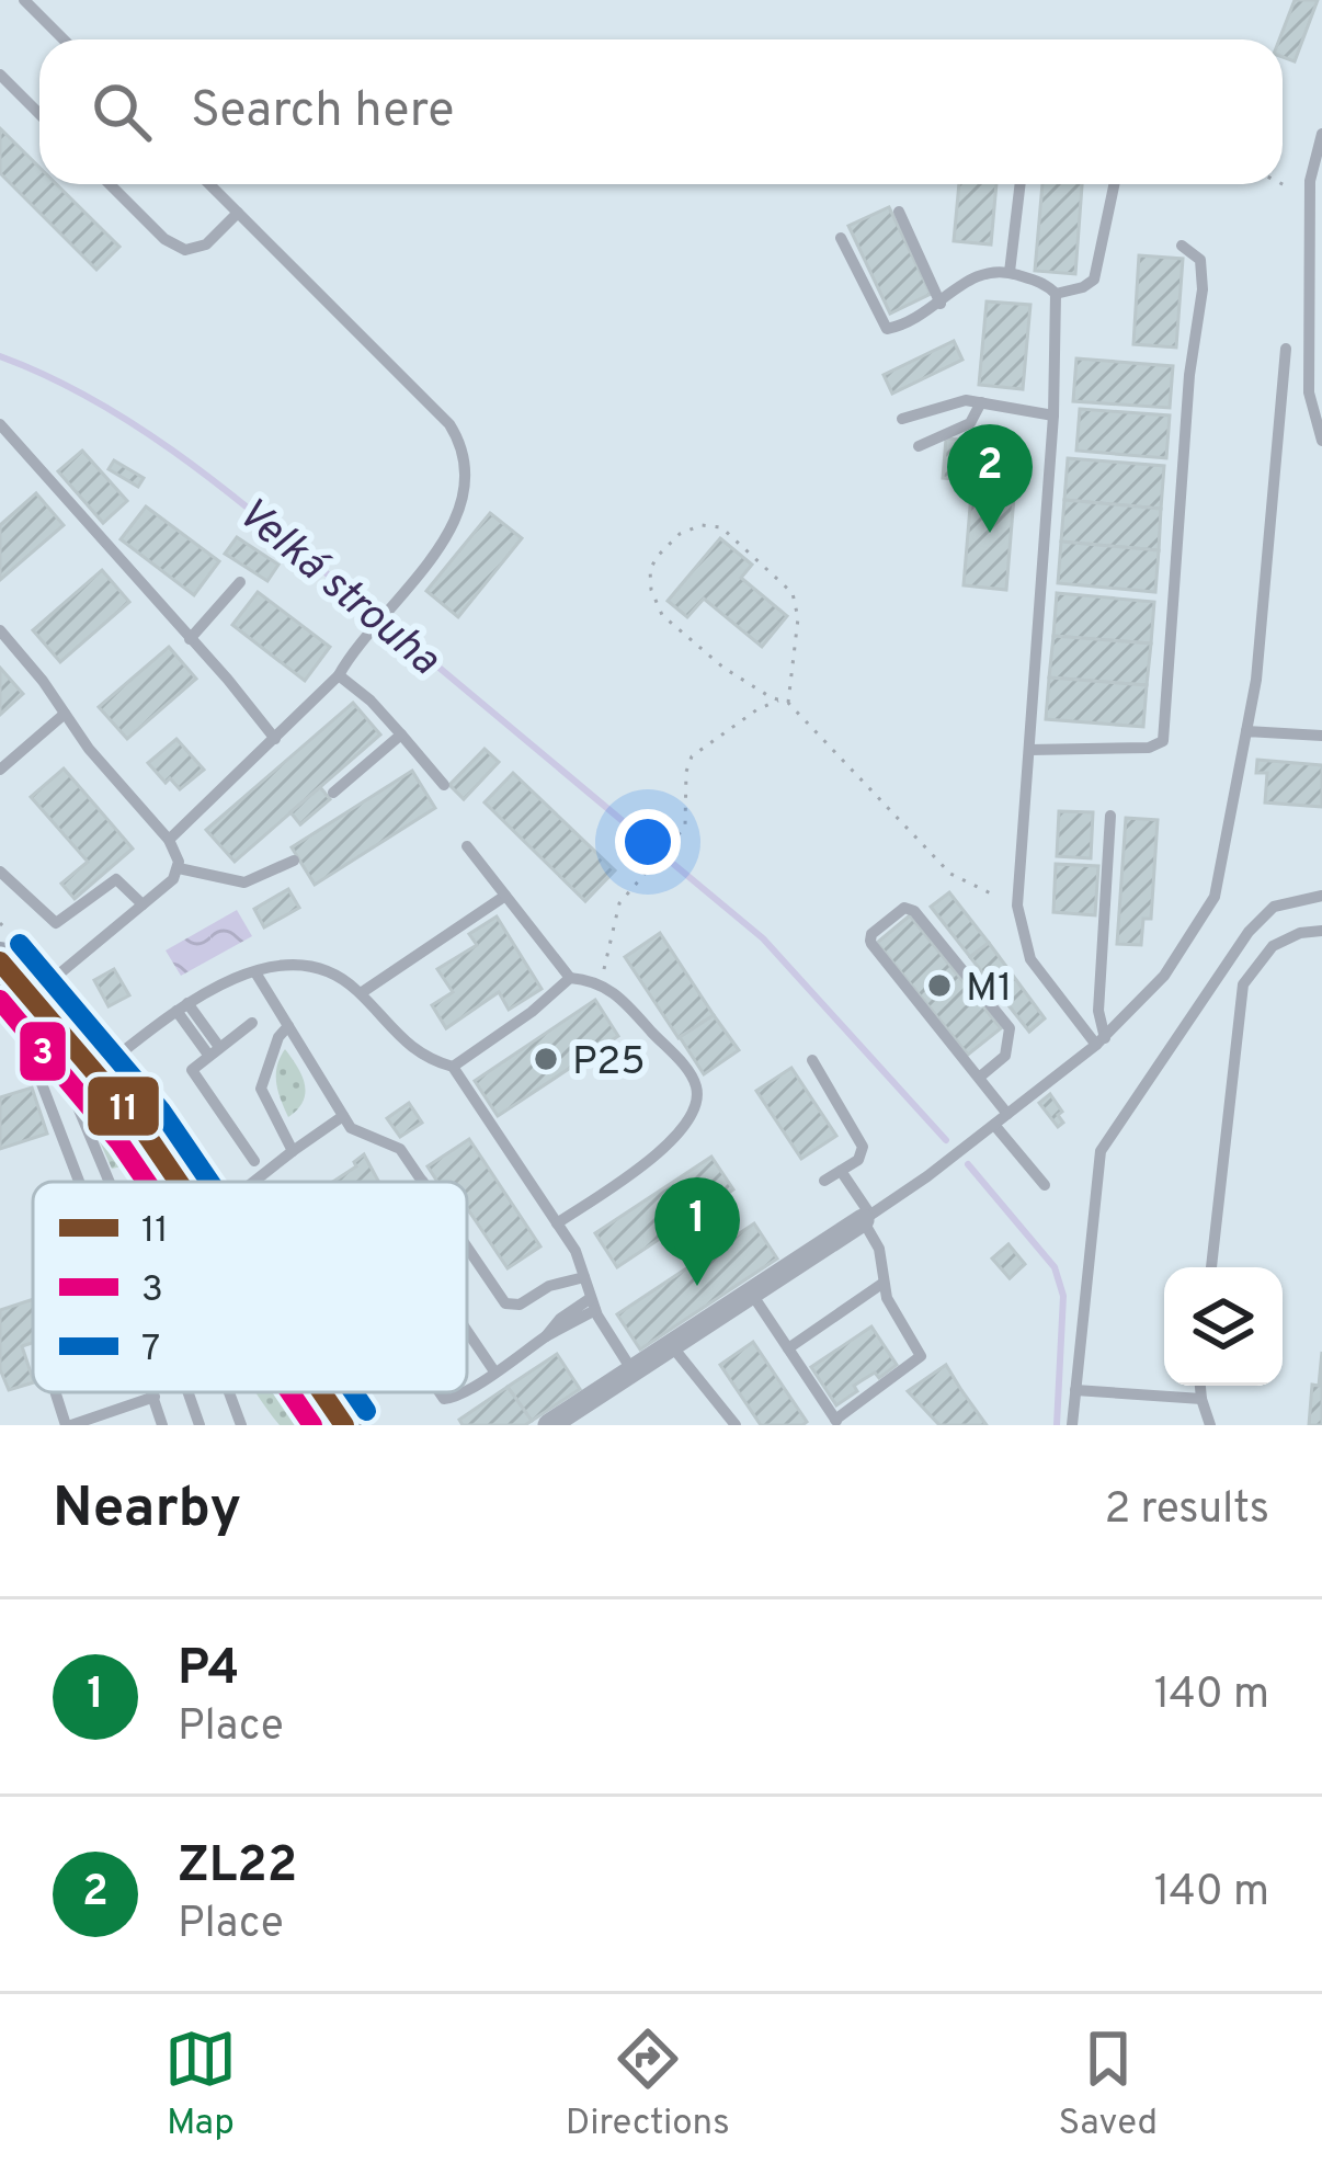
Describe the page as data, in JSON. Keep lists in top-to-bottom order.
{
  "water": ["Velká strouha"],
  "places": ["M1", "P25"],
  "lines": ["transit line 7", "transit line 11", "transit line 3"],
  "legend": ["11", "3", "7"],
  "page": {
    "search": "Search here",
    "pins": ["2", "1"],
    "heading": ["Nearby", "2 results"],
    "list": [
      {
        "mark": "1",
        "name": "P4",
        "note": "Place",
        "value": "140 m"
      },
      {
        "mark": "2",
        "name": "ZL22",
        "note": "Place",
        "value": "140 m"
      }
    ],
    "nav": ["Map", "Directions", "Saved"]
  }
}
